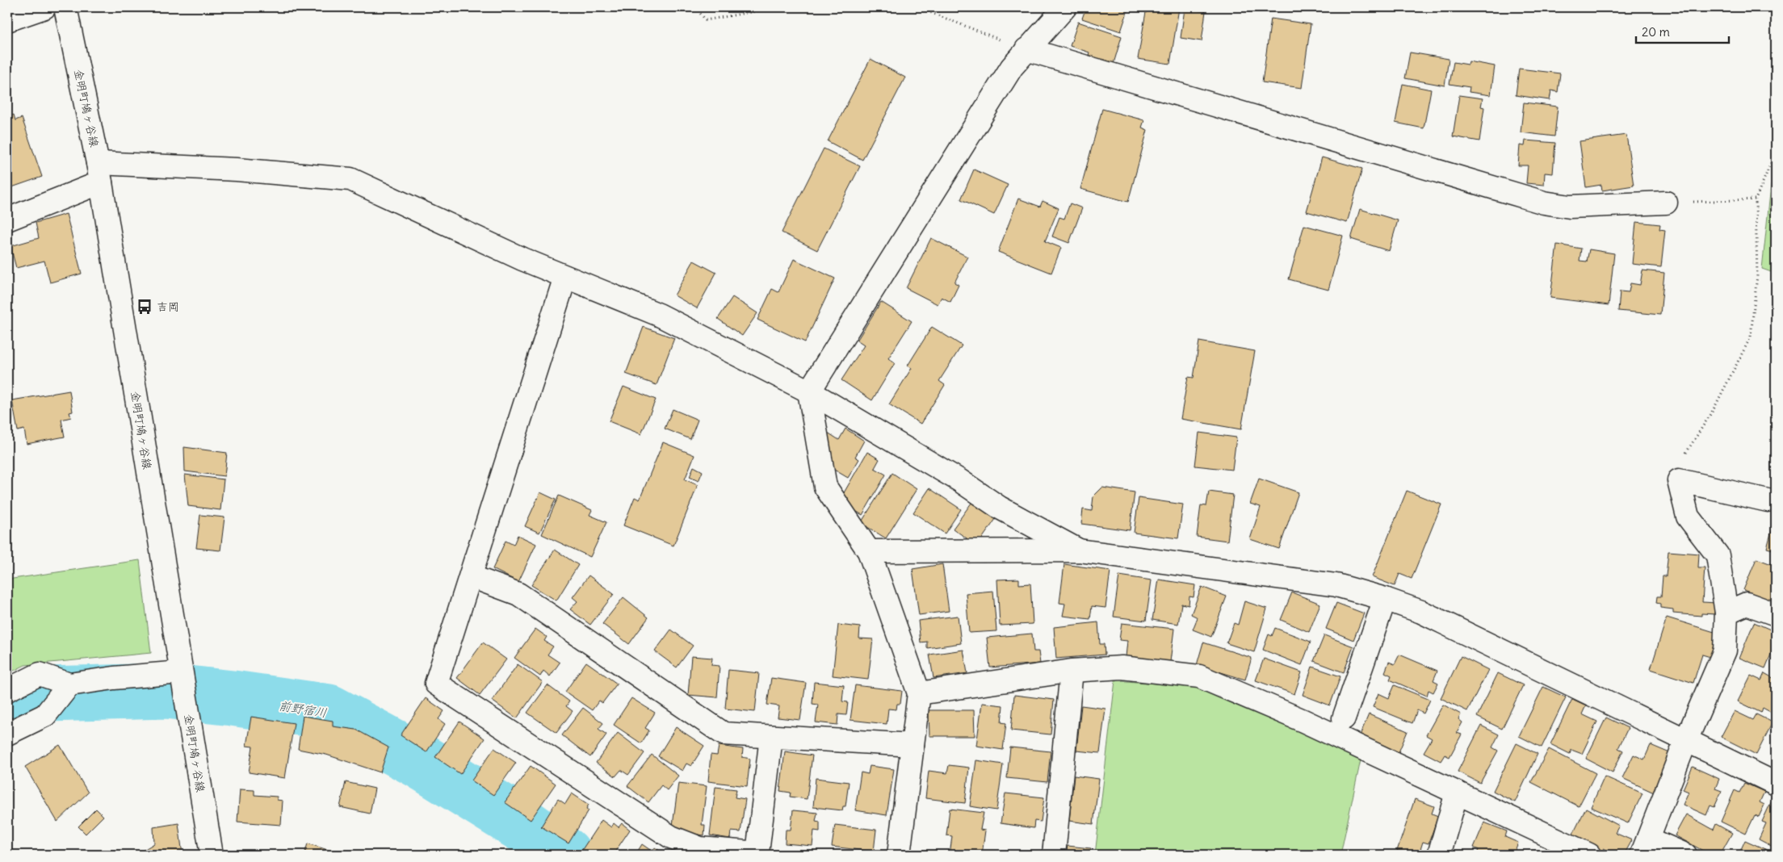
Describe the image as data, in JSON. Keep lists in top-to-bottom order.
{
  "streets": {
    "street": ["金明町鳩ヶ谷線"]
  },
  "water": ["前野宿川"],
  "places": {
    "bus stop": ["吉岡"]
  },
  "scale_bar": "20 m"
}
